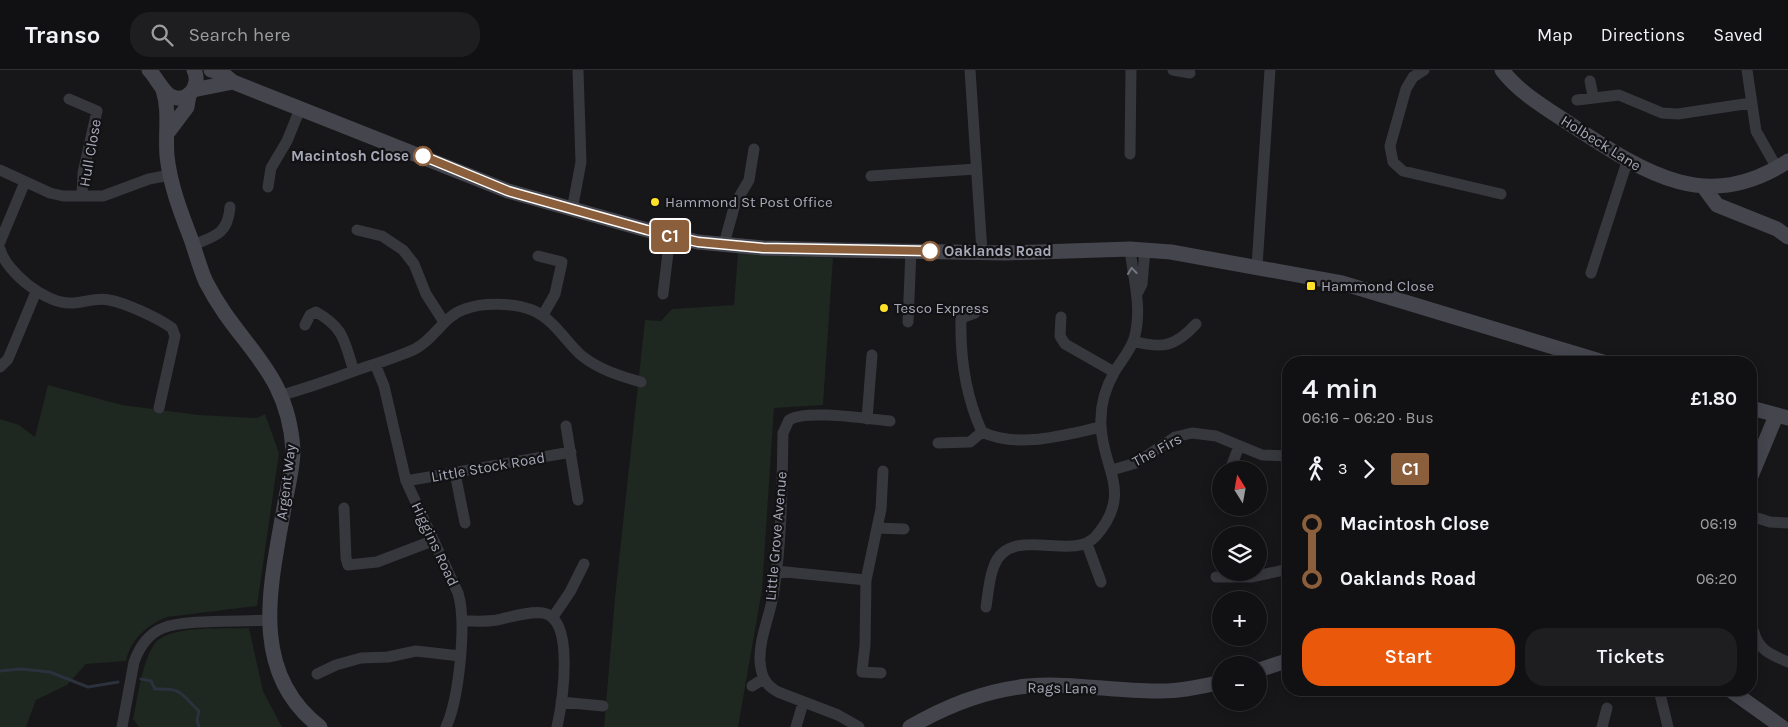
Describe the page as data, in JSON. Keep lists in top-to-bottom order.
{
  "streets": {
    "street": [
      "Holbeck Lane",
      "Hull Close",
      "The Firs",
      "Little Stock Road",
      "Argent Way",
      "Little Grove Avenue",
      "Higgins Road",
      "Rags Lane"
    ]
  },
  "crossings": [
    ["Little Stock Road", "Higgins Road"]
  ],
  "places": {
    "other": [
      "Macintosh Close",
      "Hammond St Post Office",
      "Oaklands Road",
      "Tesco Express"
    ],
    "transit": ["Hammond Close"]
  },
  "lines": ["bus line C1"],
  "north": "top",
  "page": {
    "header": "Transo",
    "search": "Search here",
    "nav": ["Map", "Directions", "Saved"],
    "on_map": "C1",
    "heading": ["4 min", "06:16 – 06:20 · Bus", "£1.80"],
    "legs": ["3", "C1"],
    "map_buttons": ["+", "−"],
    "list": [
      {
        "name": "Macintosh Close",
        "value": "06:19"
      },
      {
        "name": "Oaklands Road",
        "value": "06:20"
      }
    ],
    "buttons": ["Start", "Tickets"]
  }
}
